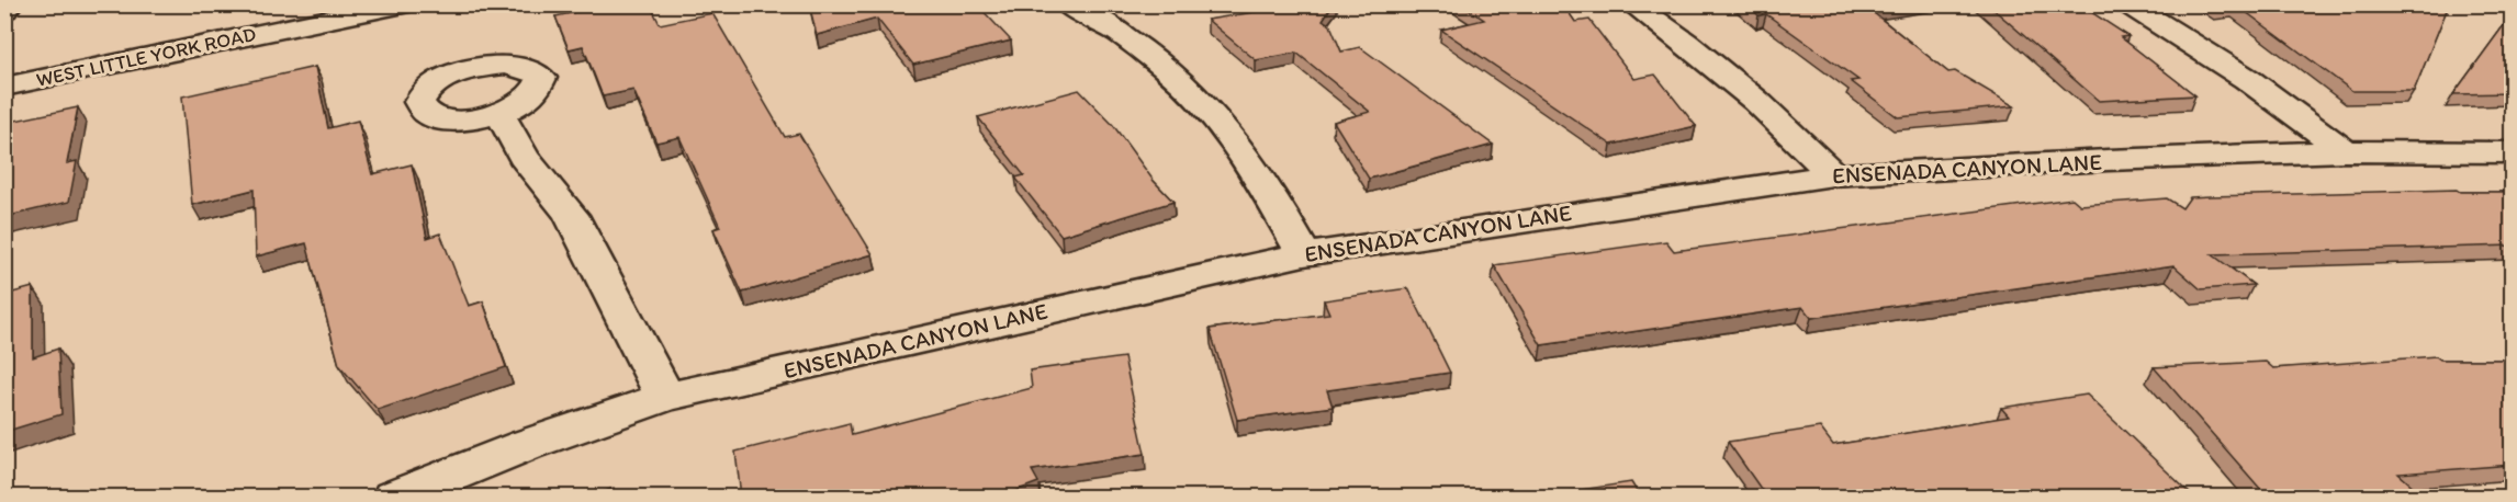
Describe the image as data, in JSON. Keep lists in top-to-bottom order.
{
  "streets": {
    "street": ["WEST LITTLE YORK ROAD", "ENSENADA CANYON LANE"]
  }
}
